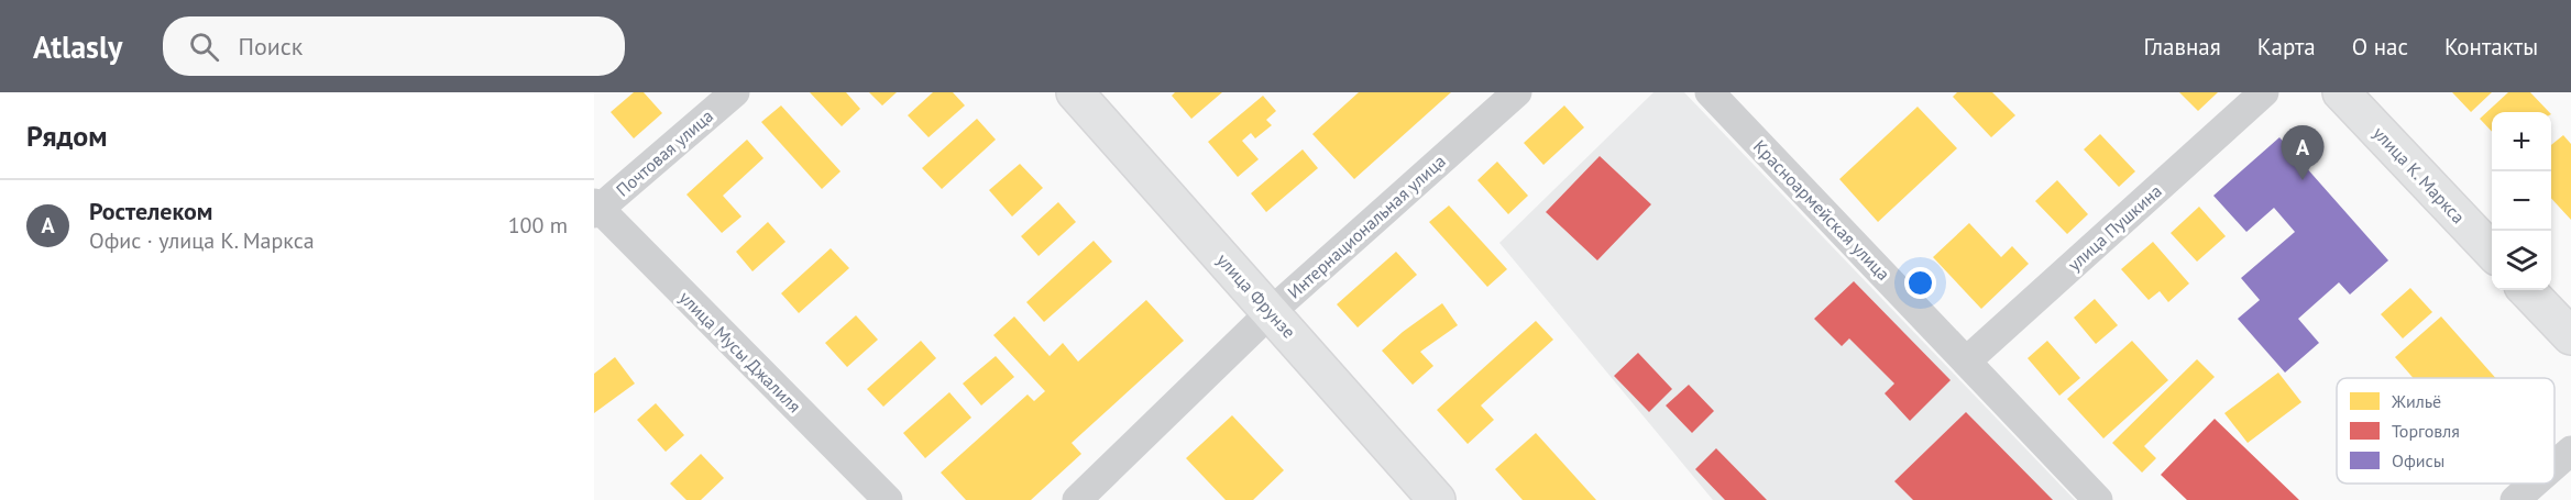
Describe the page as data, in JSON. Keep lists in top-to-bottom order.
{
  "streets": {
    "street": [
      "Почтовая улица",
      "улица К. Маркса",
      "Красноармейская улица",
      "Интернациональная улица",
      "улица Пушкина",
      "улица Фрунзе",
      "улица Мусы Джалиля"
    ]
  },
  "crossings": [
    ["Почтовая улица", "улица Мусы Джалиля"],
    ["Красноармейская улица", "улица Пушкина"],
    ["Интернациональная улица", "улица Фрунзе"]
  ],
  "legend": ["Жильё", "Торговля", "Офисы"],
  "page": {
    "header": "Atlasly",
    "search": "Поиск",
    "nav": [
      "Главная",
      "Карта",
      "О нас",
      "Контакты"
    ],
    "heading": "Рядом",
    "map_buttons": ["+", "−"],
    "pins": "A",
    "list": [
      {
        "mark": "A",
        "name": "Ростелеком",
        "note": "Офис · улица К. Маркса",
        "value": "100 m"
      }
    ]
  }
}
